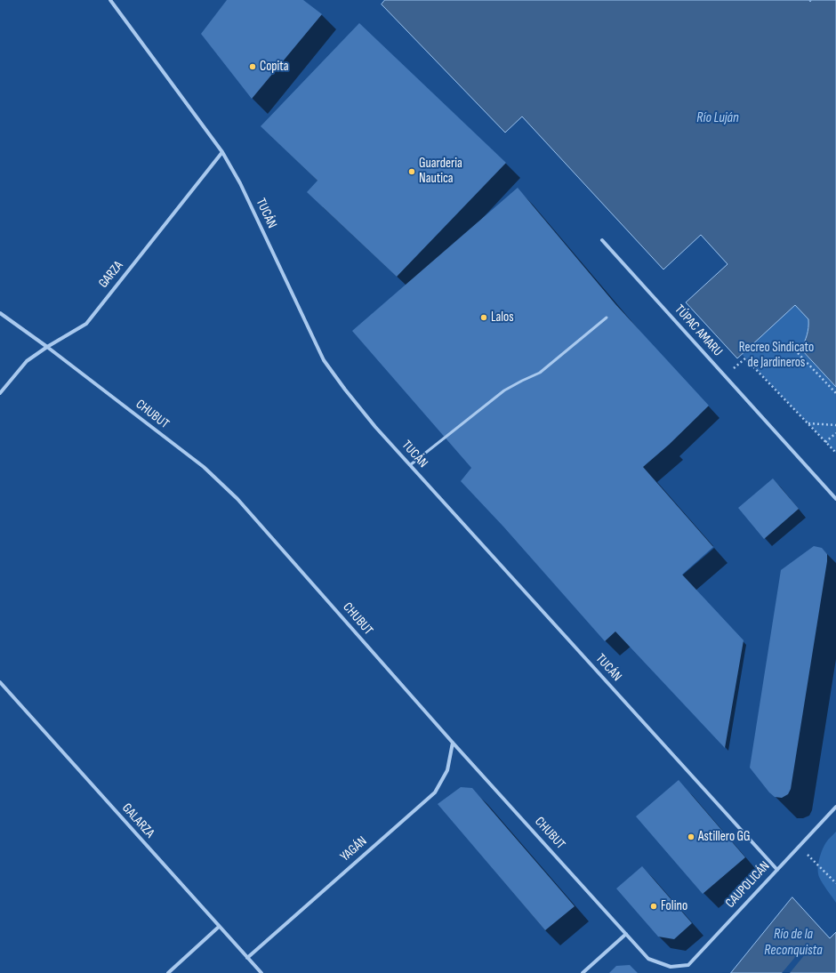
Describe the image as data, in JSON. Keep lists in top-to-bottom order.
{
  "streets": {
    "street": [
      "TUCÁN",
      "GARZA",
      "TÚPAC AMARU",
      "CHUBUT",
      "GALARZA",
      "YAGÁN",
      "CAUPOLICÁN"
    ]
  },
  "crossings": [
    ["TUCÁN", "GARZA"],
    ["TUCÁN", "CAUPOLICÁN"],
    ["GARZA", "CHUBUT"],
    ["CHUBUT", "YAGÁN"],
    ["CHUBUT", "CAUPOLICÁN"],
    ["GALARZA", "YAGÁN"]
  ],
  "water": ["Río Luján", "Río de la Reconquista"],
  "parks": ["Recreo Sindicato de Jardineros"],
  "places": [
    "Copita",
    "Guarderia Nautica",
    "Lalos",
    "Astillero GG",
    "Folino"
  ]
}
